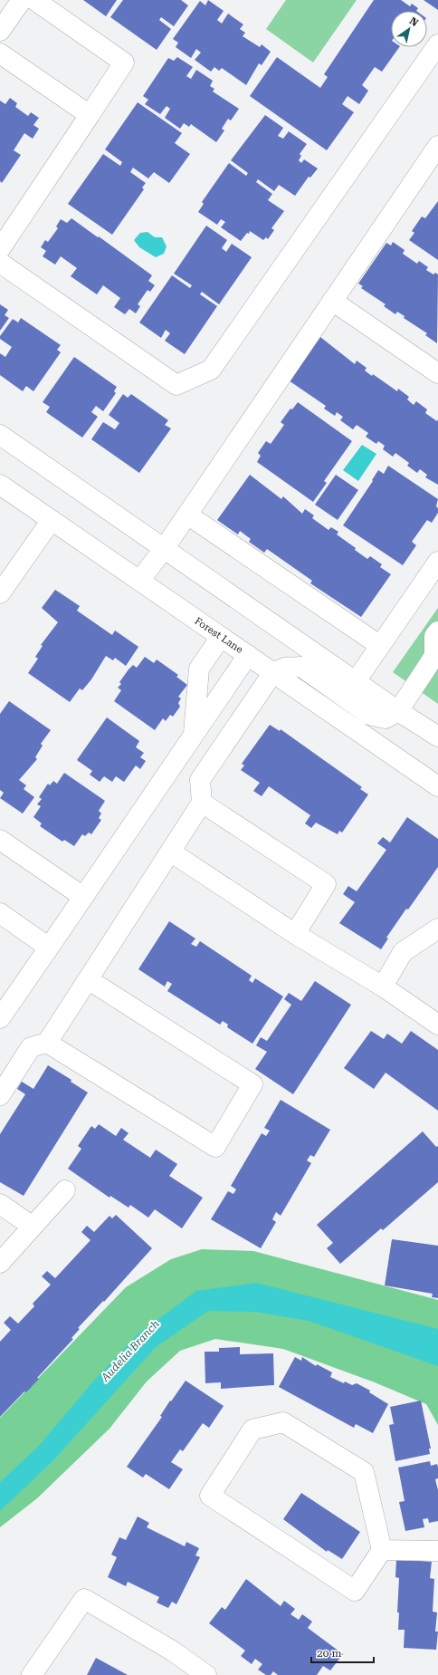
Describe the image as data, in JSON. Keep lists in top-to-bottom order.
{
  "streets": {
    "main road": ["Forest Lane"]
  },
  "water": ["Audelia Branch"],
  "scale_bar": "20 m",
  "north": "top right"
}
